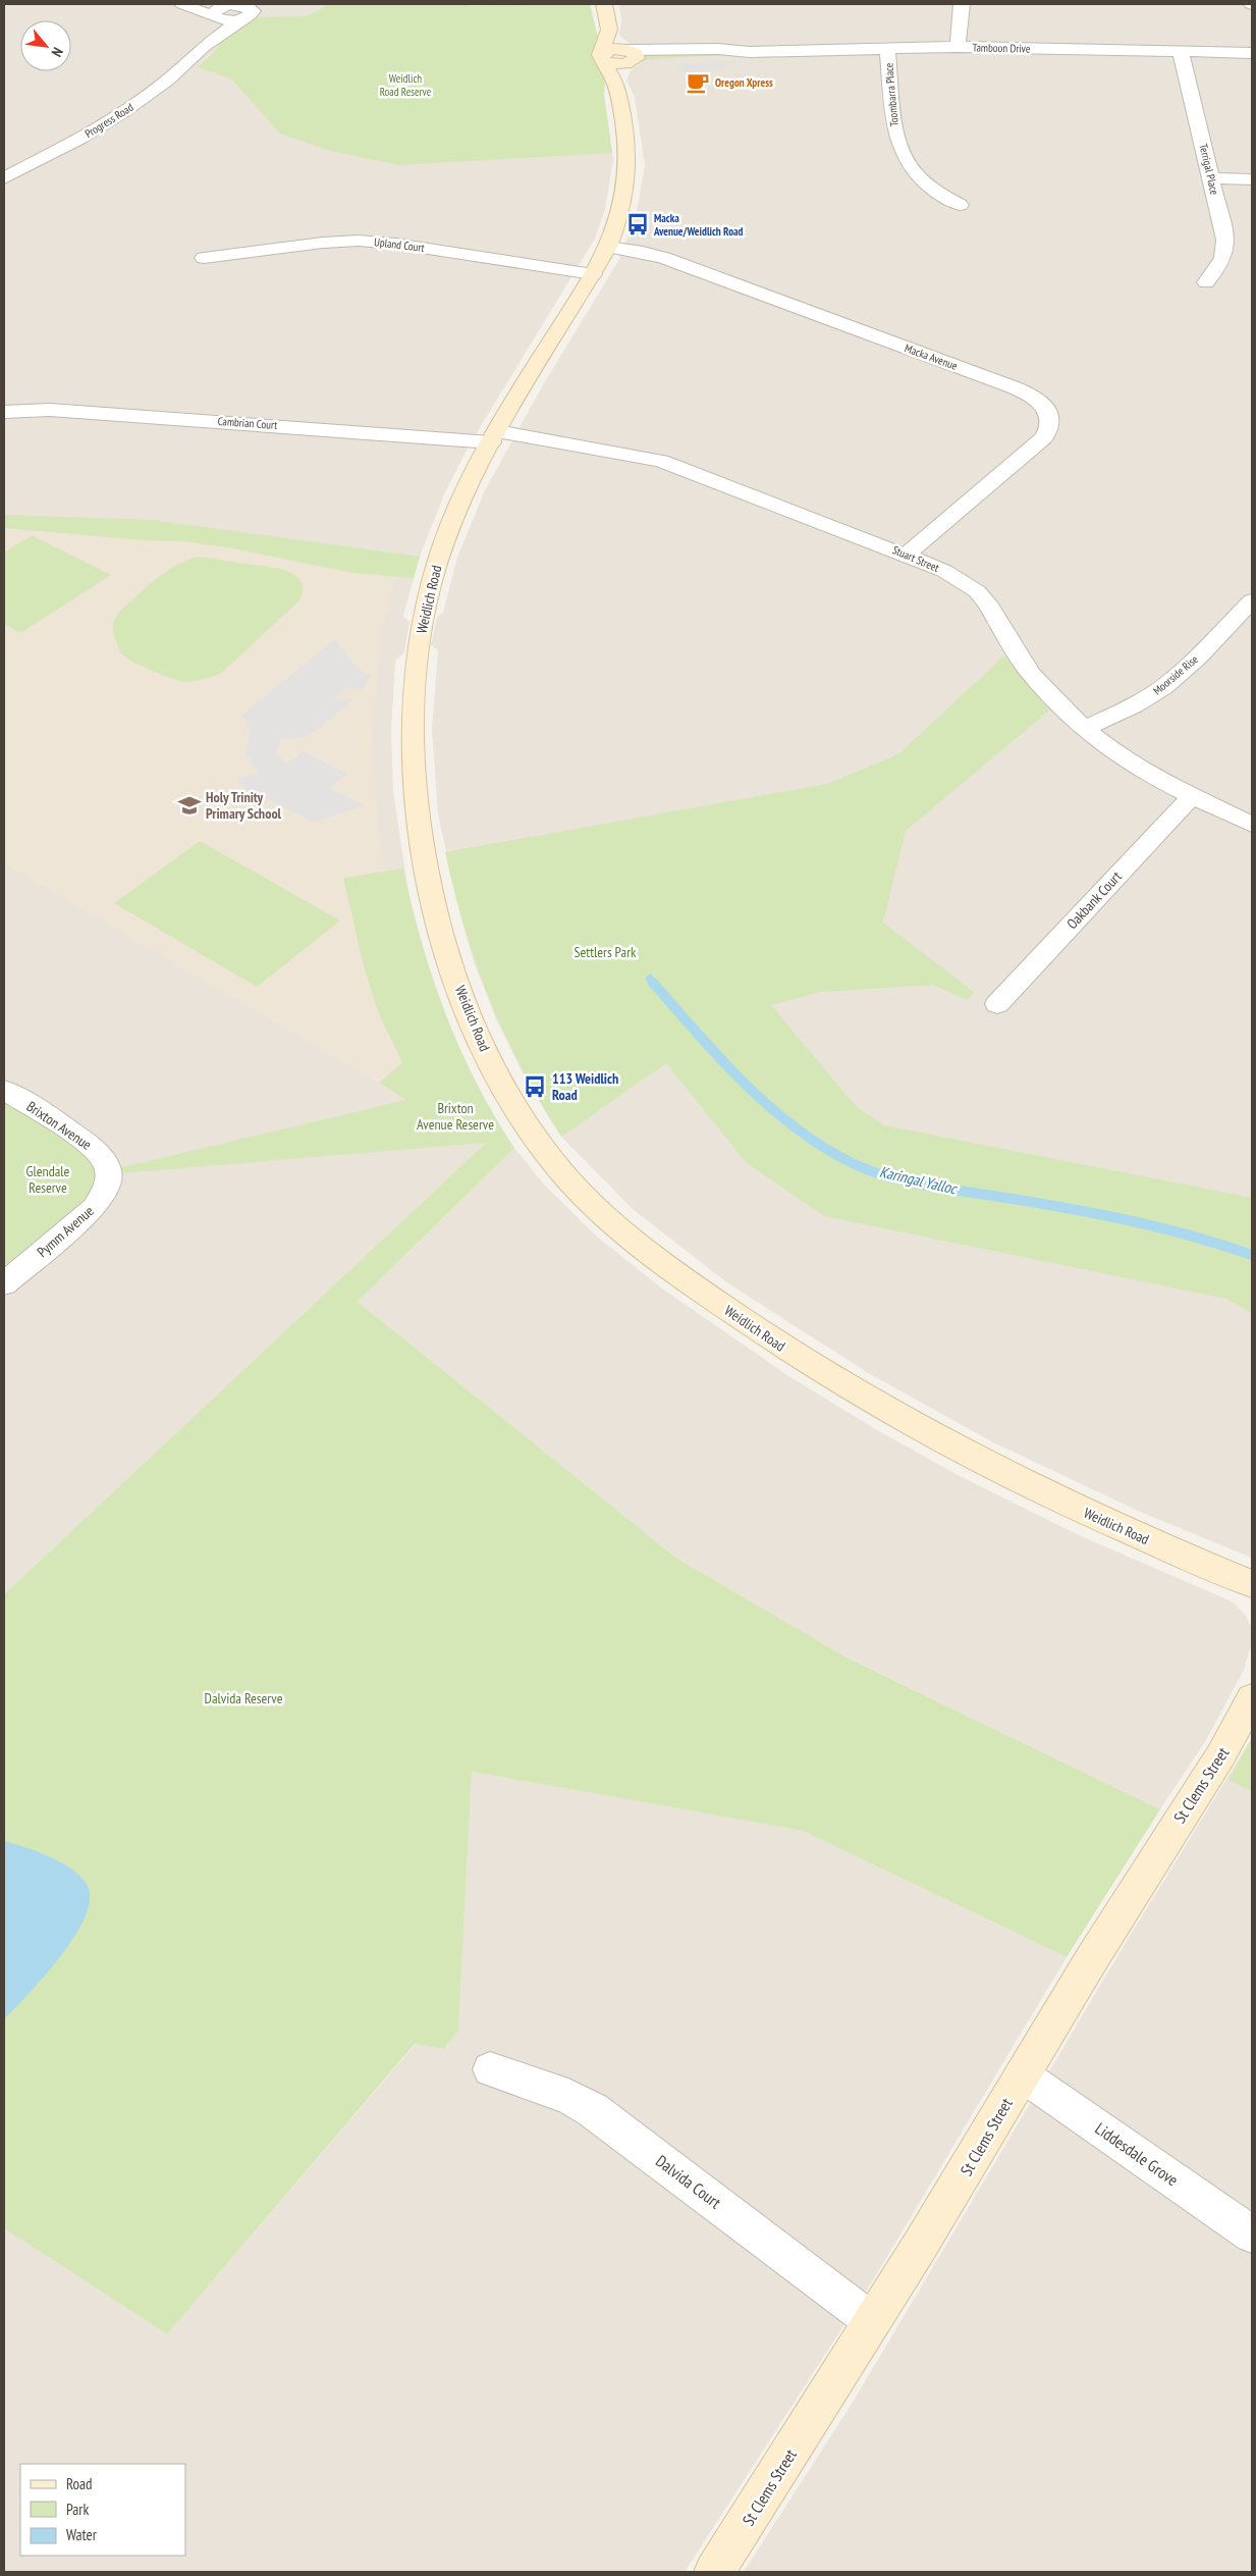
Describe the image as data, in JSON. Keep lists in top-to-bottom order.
{
  "streets": {
    "street": [
      "Tamboon Drive",
      "Toombarra Place",
      "Progress Road",
      "Terrigal Place",
      "Upland Court",
      "Macka Avenue",
      "Cambrian Court",
      "Stuart Street",
      "Weidlich Road",
      "Moorside Rise",
      "Oakbank Court",
      "Brixton Avenue",
      "Pymm Avenue",
      "St Clems Street",
      "Liddesdale Grove",
      "Dalvida Court"
    ]
  },
  "crossings": [
    ["Tamboon Drive", "Toombarra Place"],
    ["Tamboon Drive", "Terrigal Place"],
    ["Upland Court", "Weidlich Road"],
    ["Macka Avenue", "Stuart Street"],
    ["Macka Avenue", "Weidlich Road"],
    ["Cambrian Court", "Stuart Street"],
    ["Cambrian Court", "Weidlich Road"],
    ["Stuart Street", "Weidlich Road"],
    ["Stuart Street", "Moorside Rise"],
    ["Stuart Street", "Oakbank Court"],
    ["Brixton Avenue", "Pymm Avenue"],
    ["St Clems Street", "Liddesdale Grove"],
    ["St Clems Street", "Dalvida Court"]
  ],
  "water": ["Karingal Yalloc"],
  "parks": [
    "Weidlich Road Reserve",
    "Settlers Park",
    "Brixton Avenue Reserve",
    "Glendale Reserve",
    "Dalvida Reserve"
  ],
  "places": {
    "cafe": ["Oregon Xpress"],
    "bus stop": ["Macka Avenue/Weidlich Road", "113 Weidlich Road"],
    "school or university": ["Holy Trinity Primary School"]
  },
  "legend": ["Road", "Park", "Water"],
  "north": "bottom right"
}
